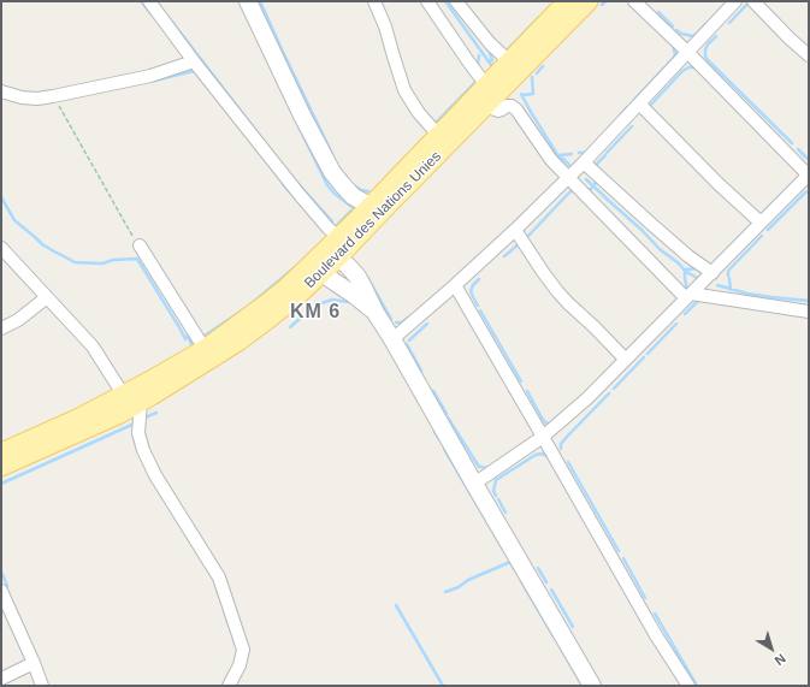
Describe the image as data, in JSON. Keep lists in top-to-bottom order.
{
  "streets": {
    "main road": ["Boulevard des Nations Unies"]
  },
  "districts": ["KM 6"],
  "north": "bottom right"
}
